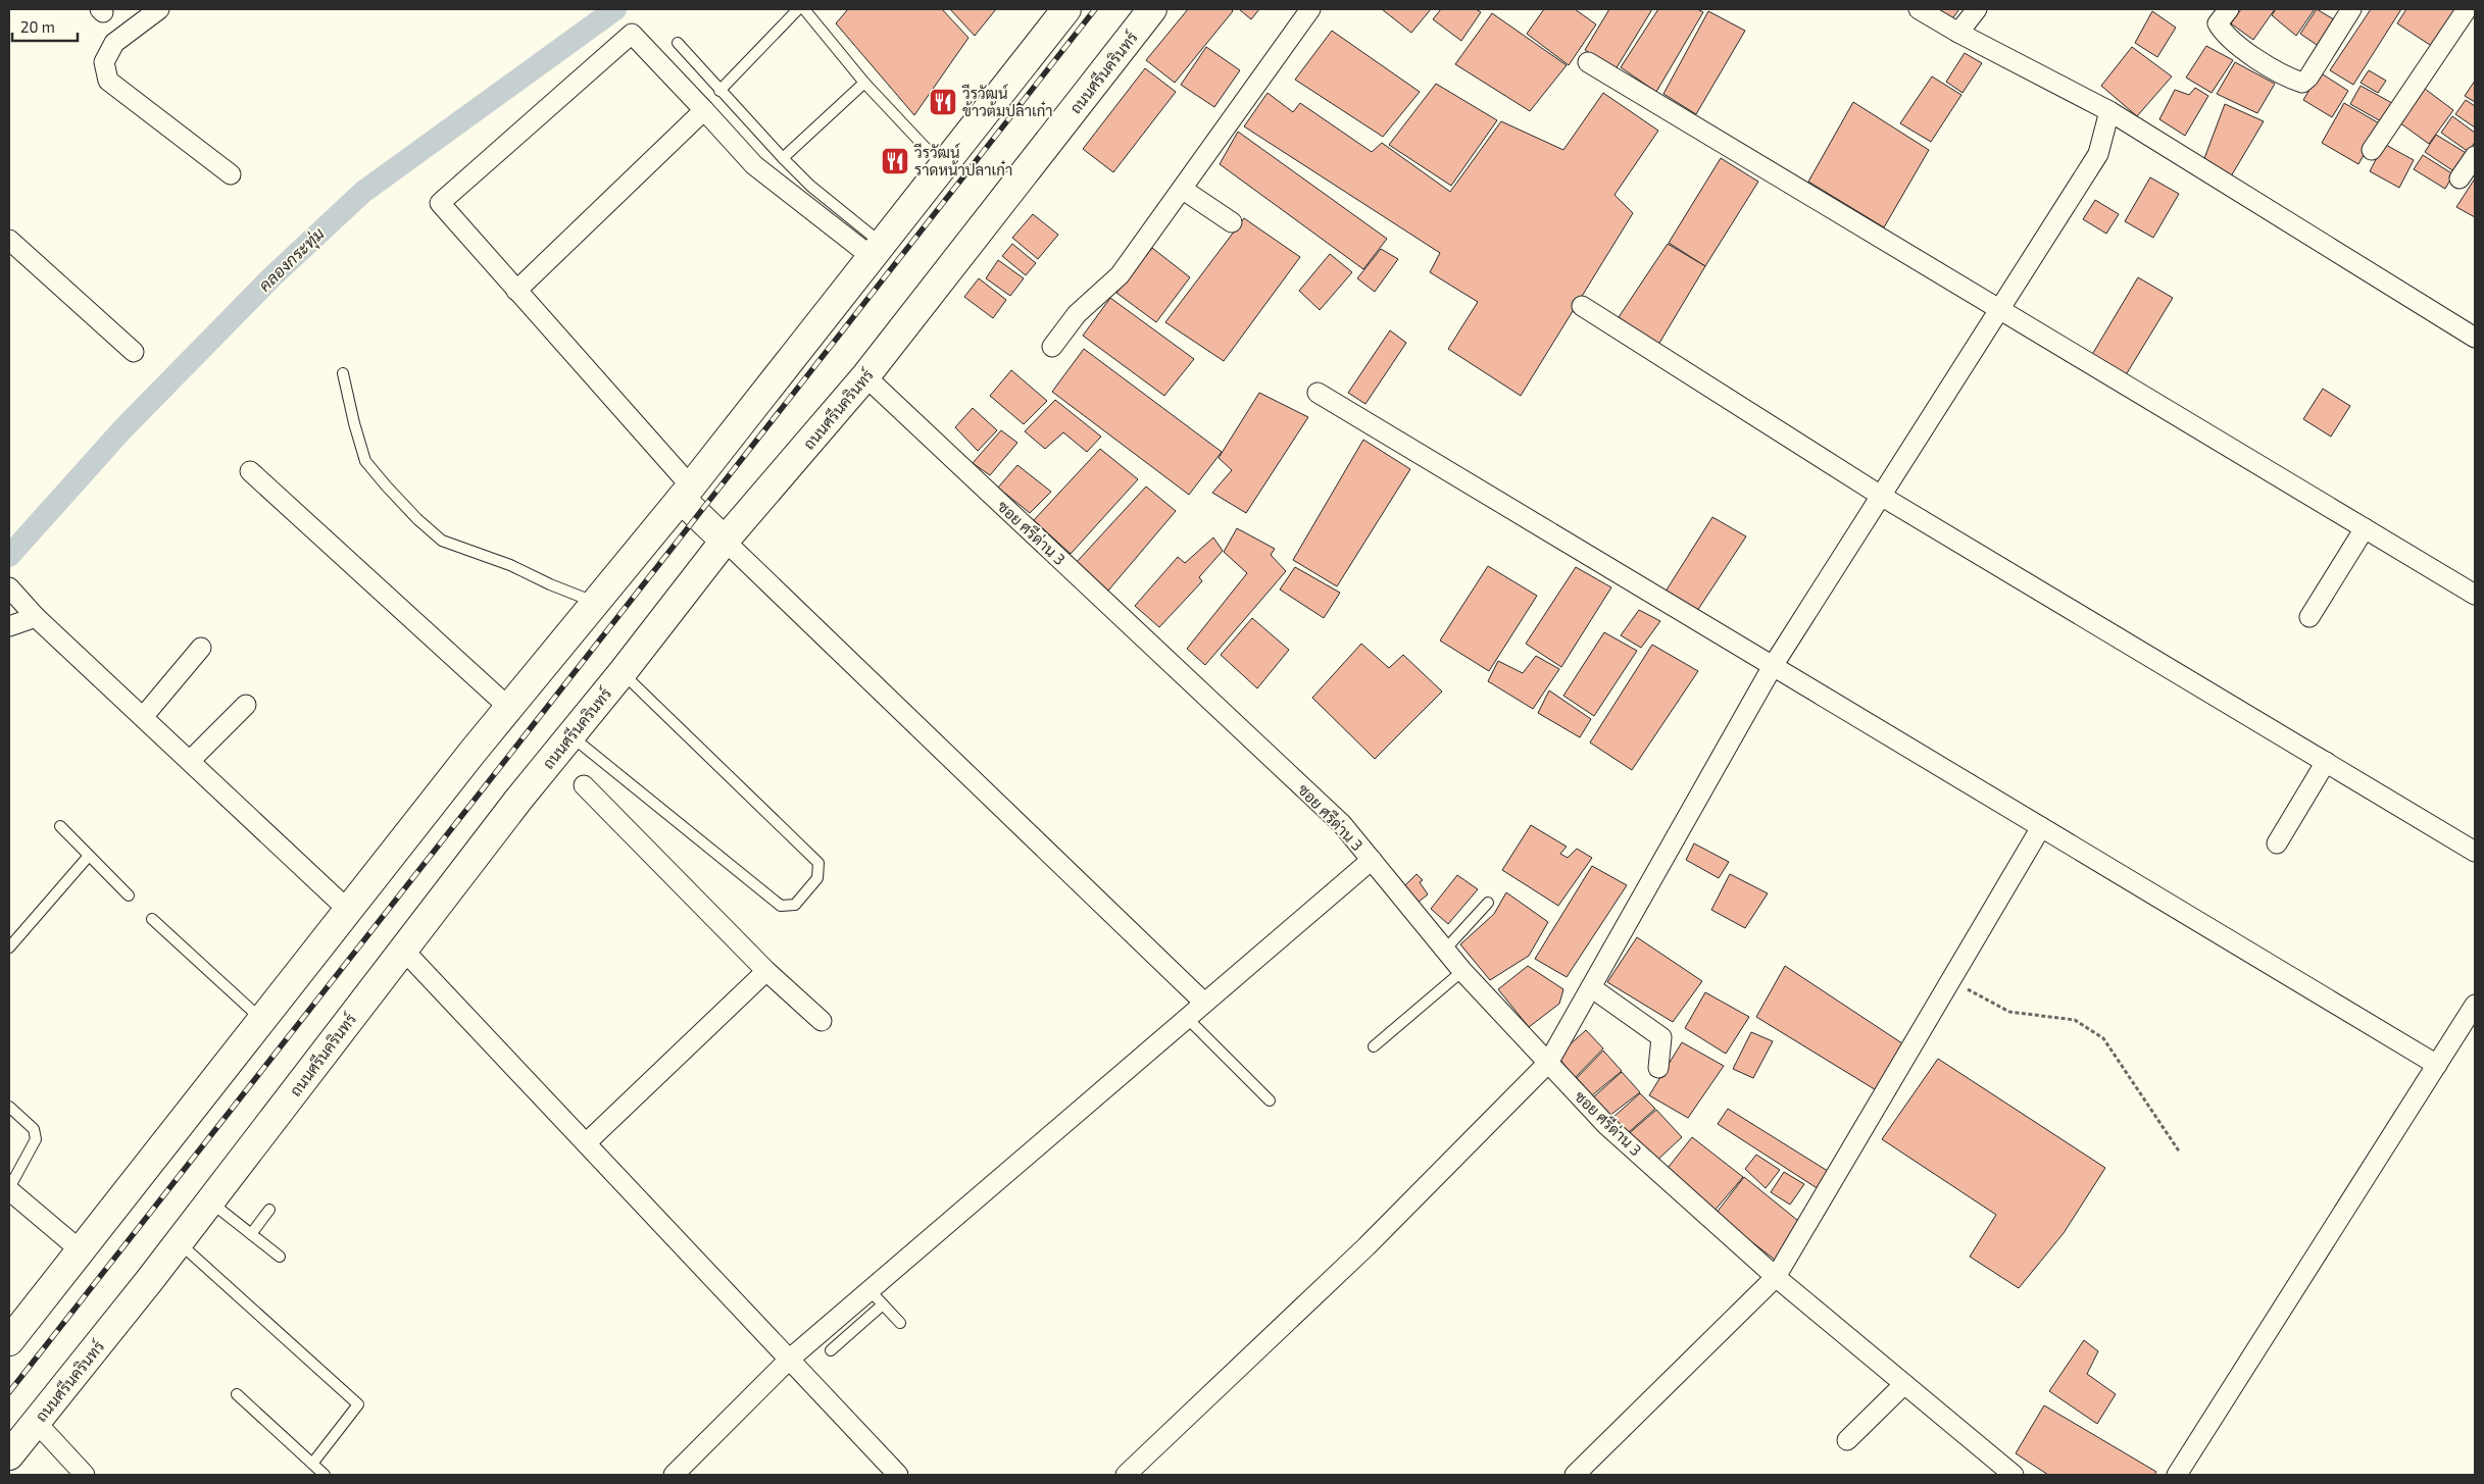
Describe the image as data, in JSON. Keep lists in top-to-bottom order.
{
  "streets": {
    "main road": ["ถนนศรีนครินทร์"],
    "street": ["ซอย ศรีด่าน 3"]
  },
  "crossings": [
    ["ถนนศรีนครินทร์", "ซอย ศรีด่าน 3"]
  ],
  "water": ["คลองกระทุ่ม"],
  "places": {
    "restaurant": ["วีรวัฒน์ ข้าวต้มปลาเก๋า", "วีรวัฒน์ ราดหน้าปลาเก๋า"]
  },
  "scale_bar": "20 m"
}
